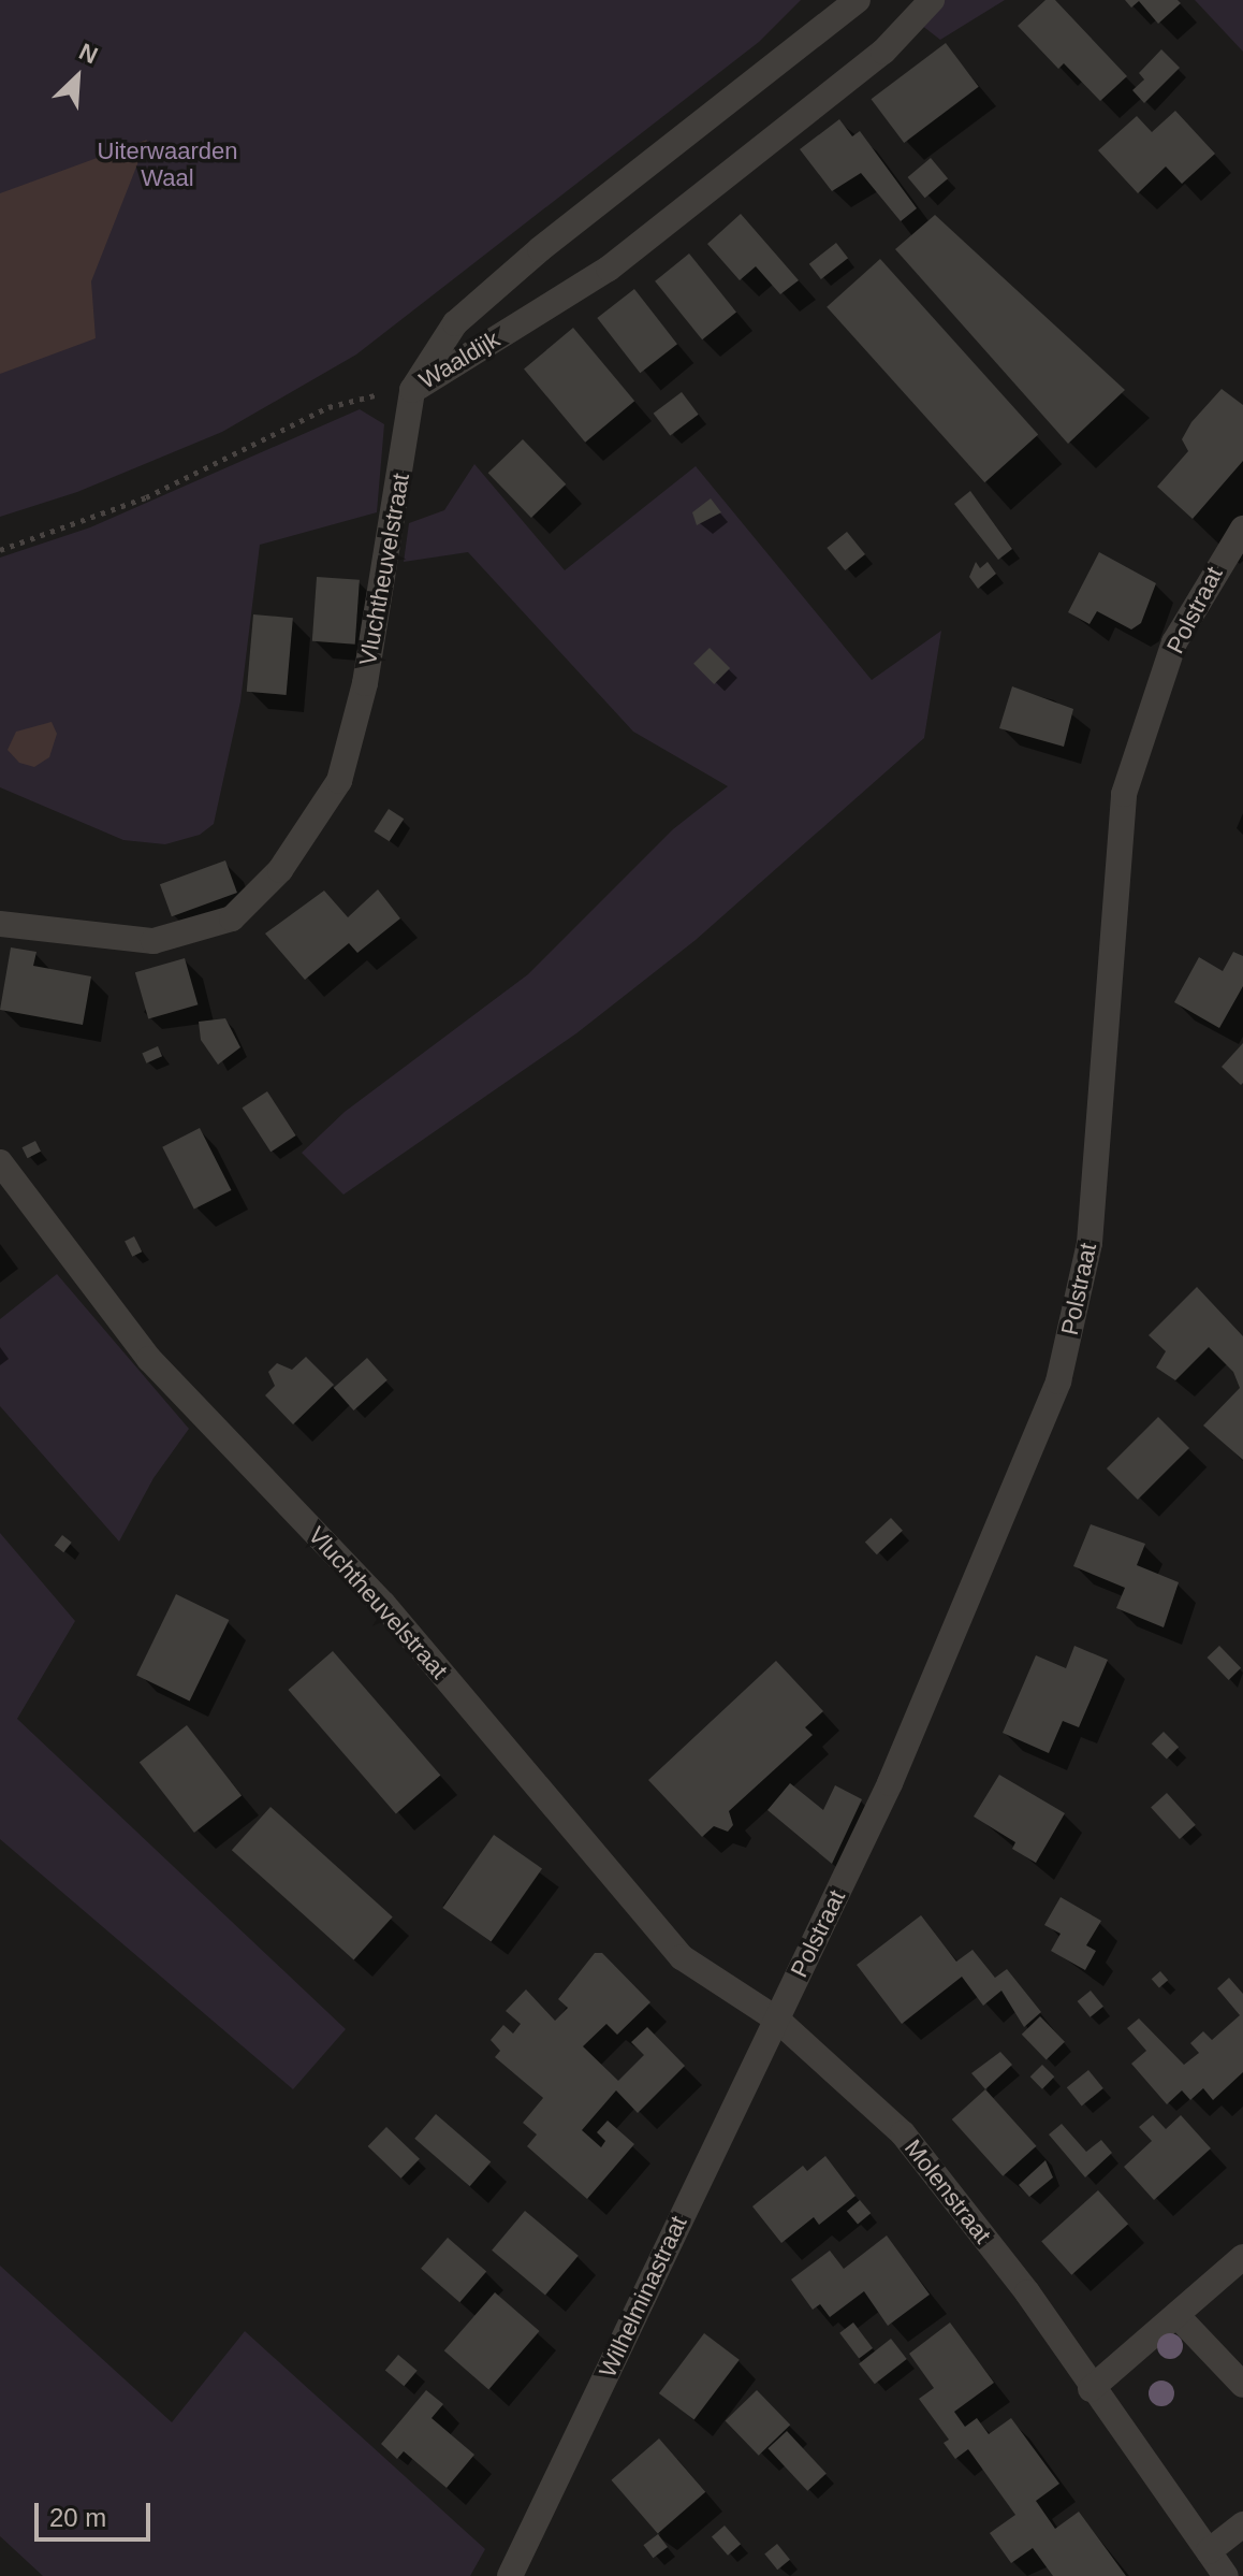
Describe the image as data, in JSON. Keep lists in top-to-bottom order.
{
  "streets": {
    "street": [
      "Waaldijk",
      "Vluchtheuvelstraat",
      "Polstraat",
      "Molenstraat",
      "Wilhelminastraat"
    ]
  },
  "crossings": [
    ["Waaldijk", "Vluchtheuvelstraat"],
    ["Vluchtheuvelstraat", "Polstraat"],
    ["Vluchtheuvelstraat", "Molenstraat"],
    ["Vluchtheuvelstraat", "Wilhelminastraat"],
    ["Polstraat", "Molenstraat"],
    ["Polstraat", "Wilhelminastraat"],
    ["Molenstraat", "Wilhelminastraat"]
  ],
  "parks": ["Uiterwaarden Waal"],
  "scale_bar": "20 m",
  "north": "top right"
}
